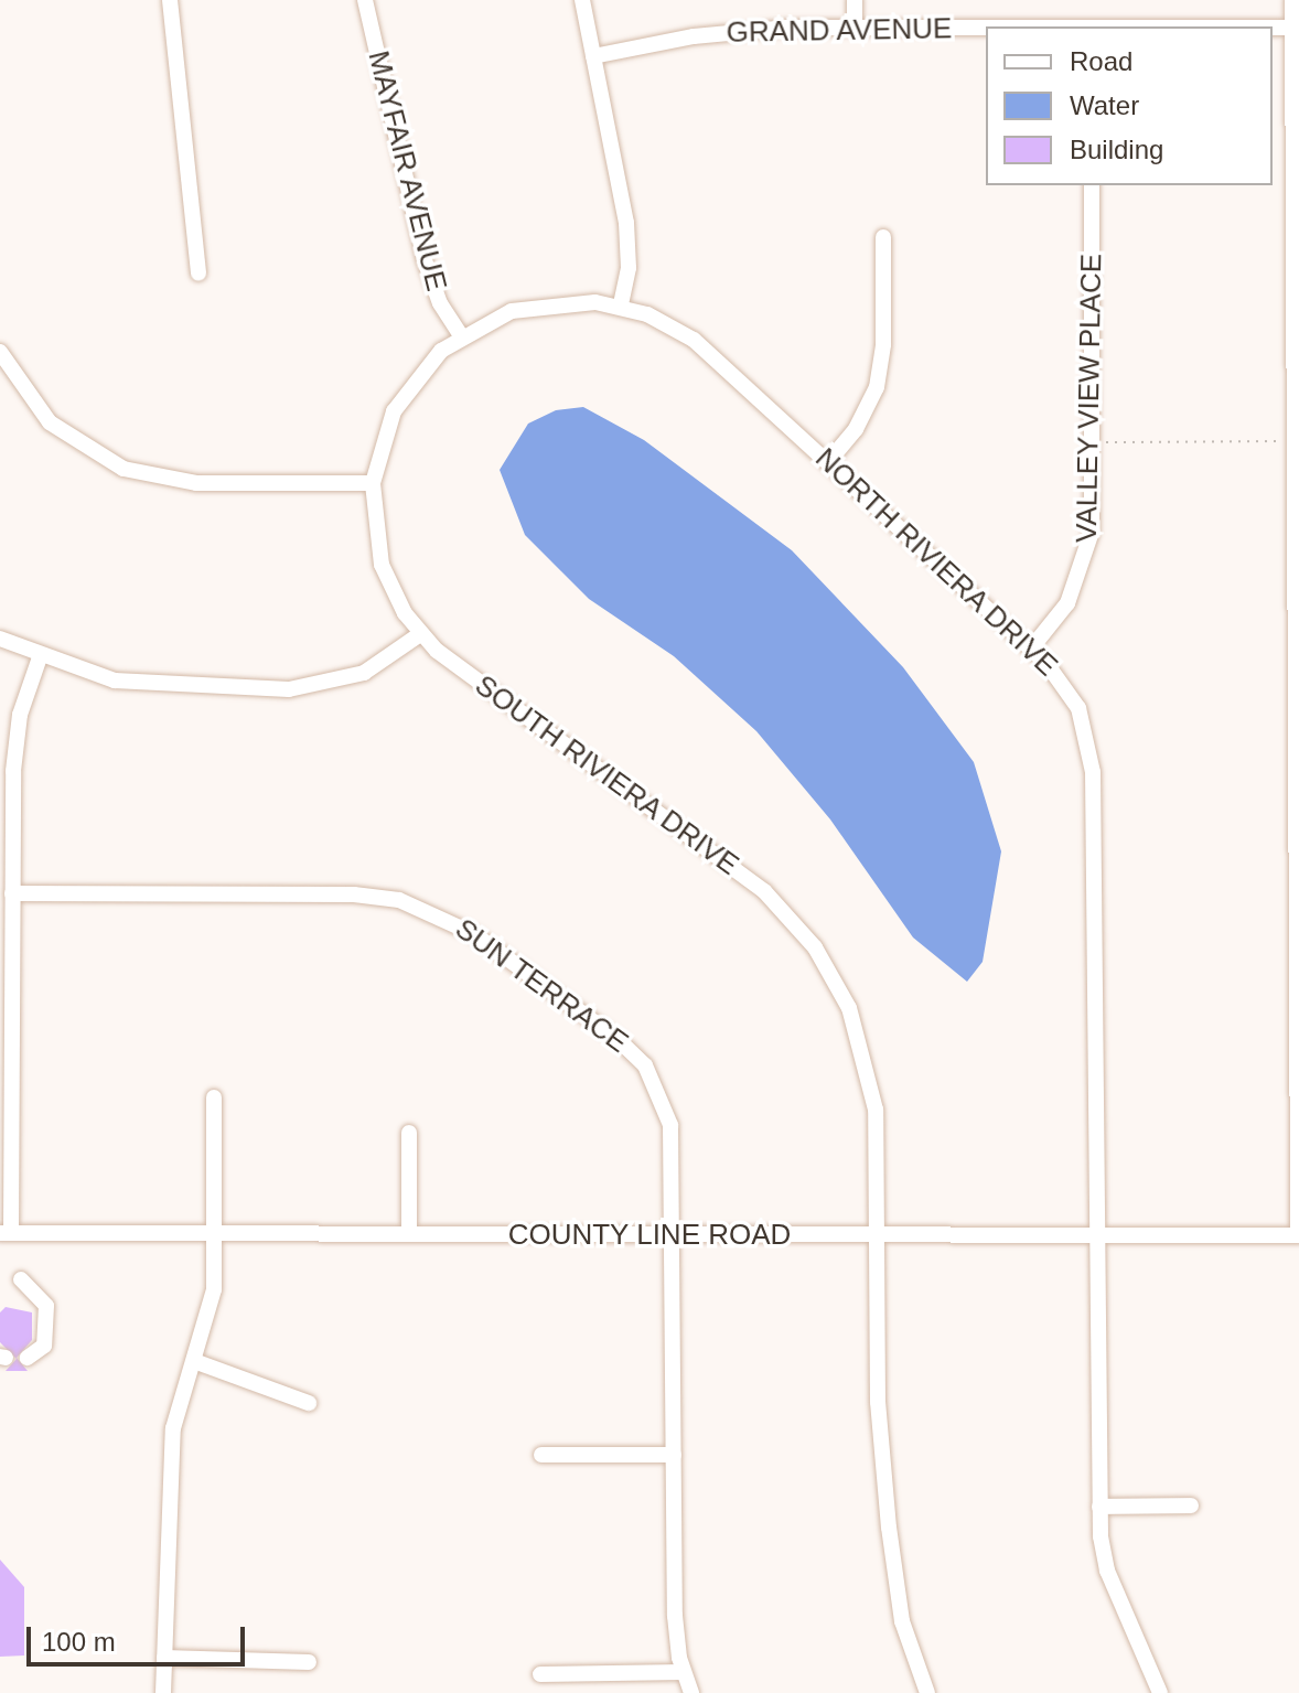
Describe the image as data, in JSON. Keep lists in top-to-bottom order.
{
  "streets": {
    "street": [
      "GRAND AVENUE",
      "MAYFAIR AVENUE",
      "VALLEY VIEW PLACE",
      "NORTH RIVIERA DRIVE",
      "SOUTH RIVIERA DRIVE",
      "SUN TERRACE",
      "COUNTY LINE ROAD"
    ]
  },
  "crossings": [
    ["MAYFAIR AVENUE", "NORTH RIVIERA DRIVE"],
    ["MAYFAIR AVENUE", "SOUTH RIVIERA DRIVE"],
    ["VALLEY VIEW PLACE", "NORTH RIVIERA DRIVE"],
    ["NORTH RIVIERA DRIVE", "SOUTH RIVIERA DRIVE"],
    ["NORTH RIVIERA DRIVE", "COUNTY LINE ROAD"],
    ["SOUTH RIVIERA DRIVE", "COUNTY LINE ROAD"],
    ["SUN TERRACE", "COUNTY LINE ROAD"]
  ],
  "legend": ["Road", "Water", "Building"],
  "scale_bar": "100 m"
}
